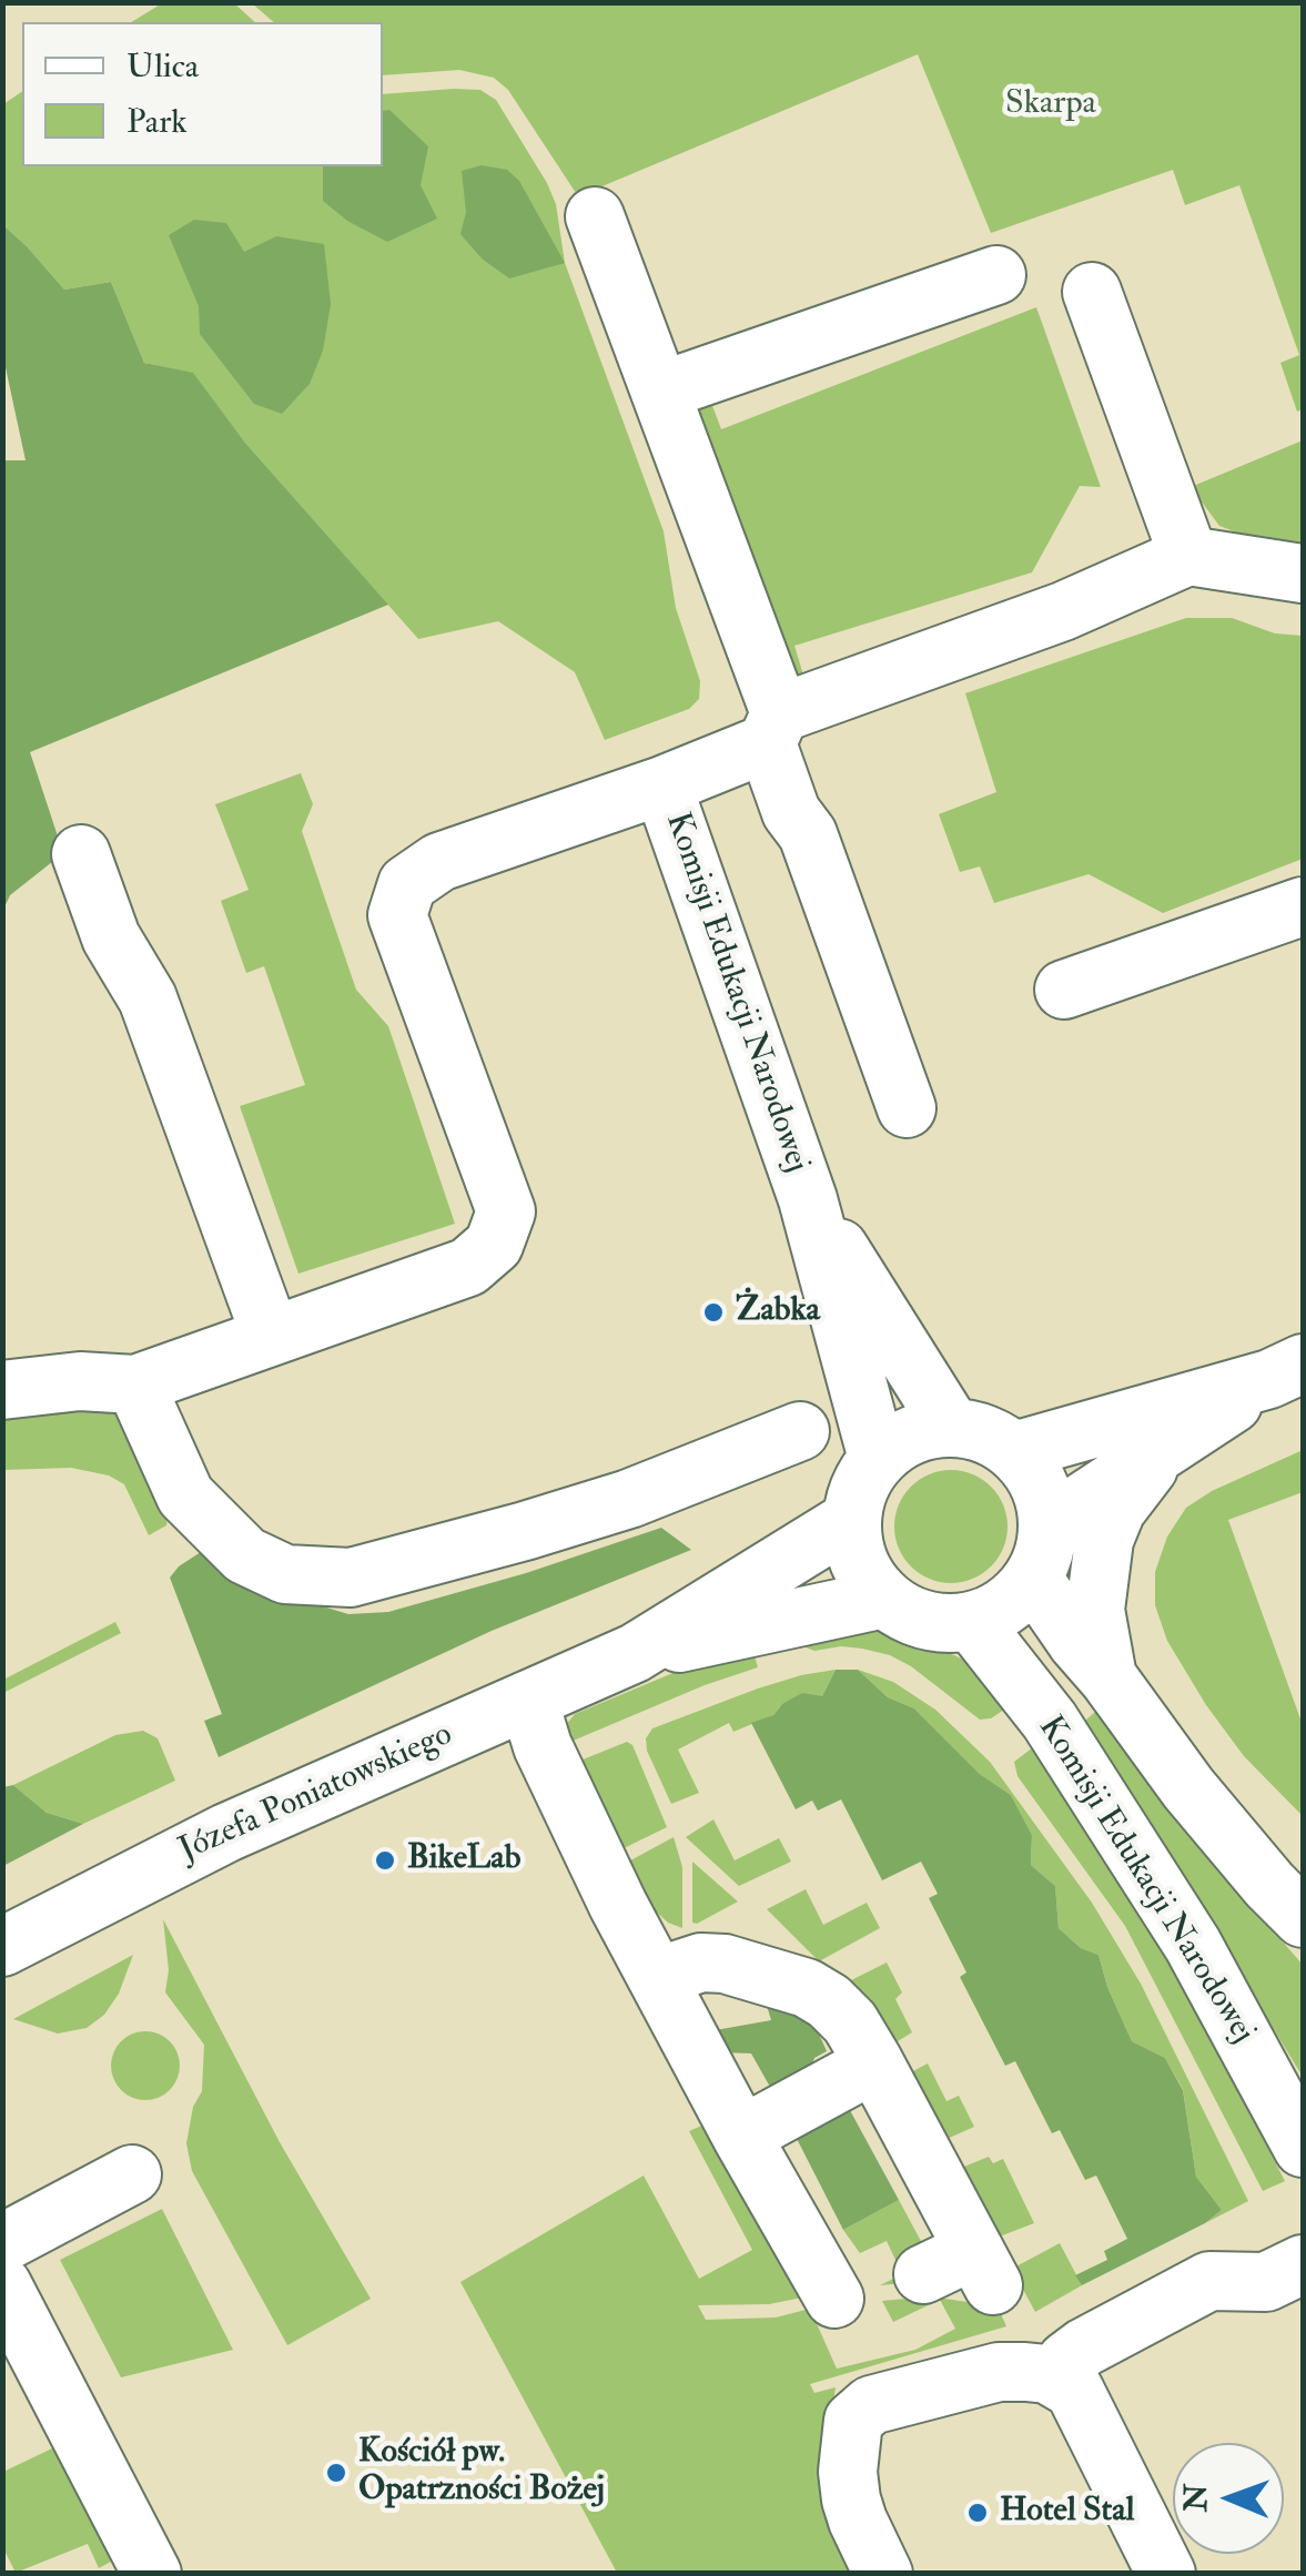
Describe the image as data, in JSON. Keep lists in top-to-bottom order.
{
  "streets": {
    "street": ["Komisji Edukacji Narodowej", "Józefa Poniatowskiego"]
  },
  "crossings": [
    ["Komisji Edukacji Narodowej", "Józefa Poniatowskiego"]
  ],
  "parks": ["Skarpa"],
  "places": [
    "Żabka",
    "BikeLab",
    "Kościół pw. Opatrzności Bożej",
    "Hotel Stal"
  ],
  "legend": ["Ulica", "Park"],
  "north": "left"
}
